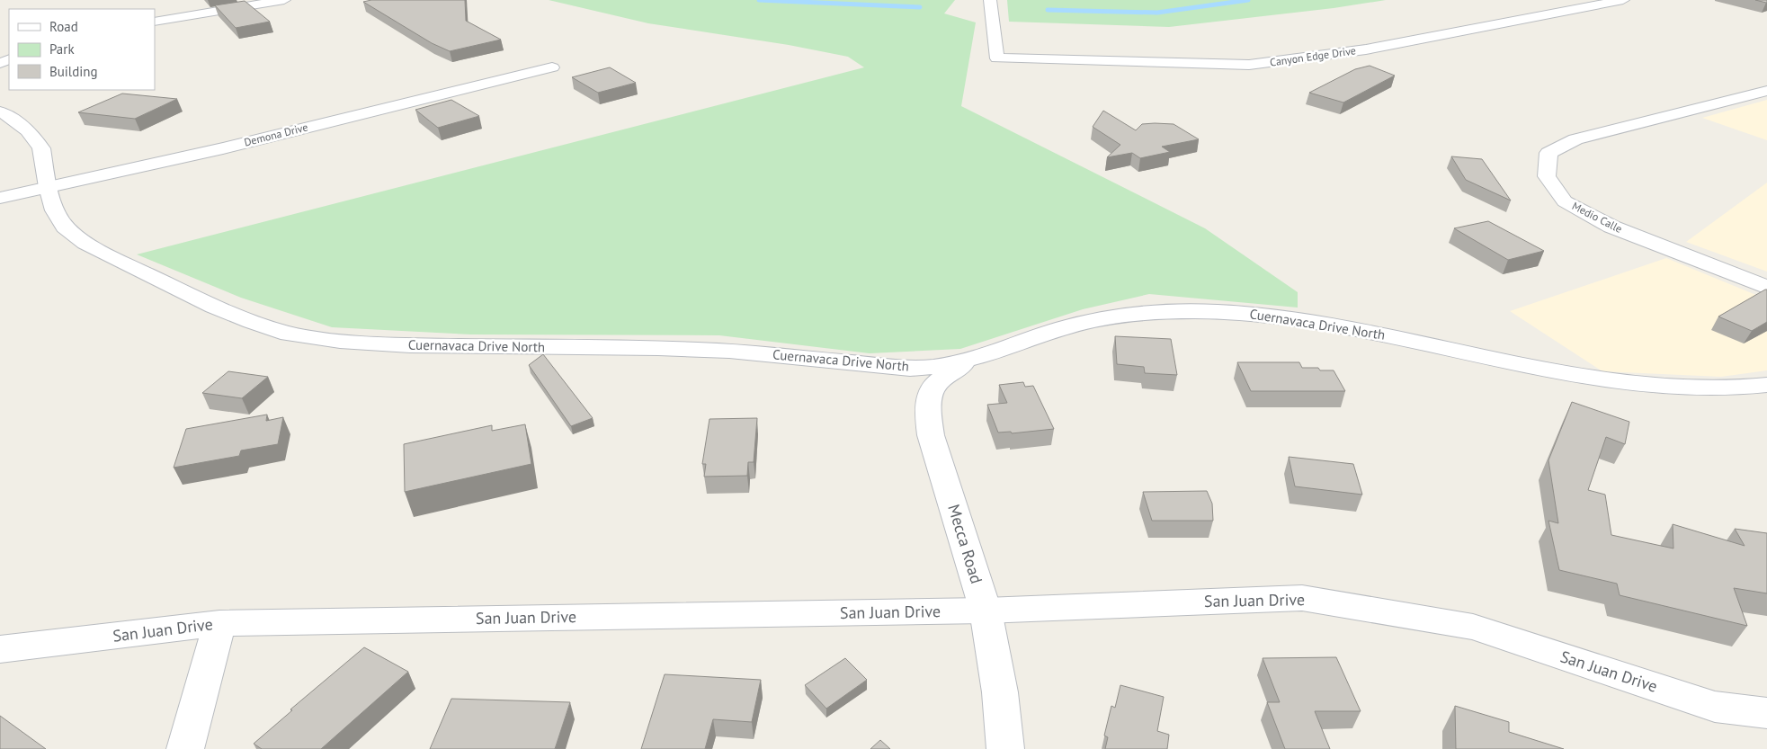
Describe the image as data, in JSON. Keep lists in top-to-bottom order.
{
  "streets": {
    "street": [
      "Canyon Edge Drive",
      "Demona Drive",
      "Medio Calle",
      "Cuernavaca Drive North",
      "Mecca Road",
      "San Juan Drive"
    ]
  },
  "crossings": [
    ["Demona Drive", "Cuernavaca Drive North"],
    ["Cuernavaca Drive North", "Mecca Road"],
    ["Mecca Road", "San Juan Drive"]
  ],
  "legend": ["Road", "Park", "Building"]
}
